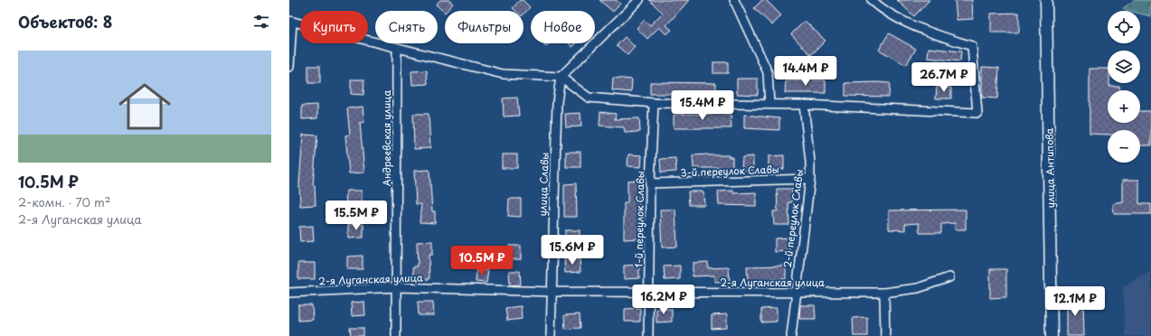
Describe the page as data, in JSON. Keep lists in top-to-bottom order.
{
  "streets": {
    "main road": ["улица Антипова"],
    "street": [
      "Андреевская улица",
      "3-й переулок Славы",
      "улица Славы",
      "2-й переулок Славы",
      "1-й переулок Славы",
      "2-я Луганская улица"
    ]
  },
  "crossings": [
    ["Андреевская улица", "2-я Луганская улица"],
    ["3-й переулок Славы", "2-й переулок Славы"],
    ["3-й переулок Славы", "1-й переулок Славы"],
    ["улица Славы", "2-я Луганская улица"],
    ["2-й переулок Славы", "2-я Луганская улица"],
    ["1-й переулок Славы", "2-я Луганская улица"]
  ],
  "page": {
    "heading": "Объектов: 8",
    "map_buttons": ["+", "−"],
    "chip": [
      "Купить",
      "Снять",
      "Фильтры",
      "Новое"
    ],
    "list": [
      {
        "name": "10.5M ₽",
        "note": "2-комн. · 70 m² · 2-я Луганская улица"
      }
    ],
    "price": [
      "14.4M ₽",
      "26.7M ₽",
      "15.4M ₽",
      "15.5M ₽",
      "15.6M ₽",
      "10.5M ₽",
      "16.2M ₽",
      "12.1M ₽"
    ]
  }
}
